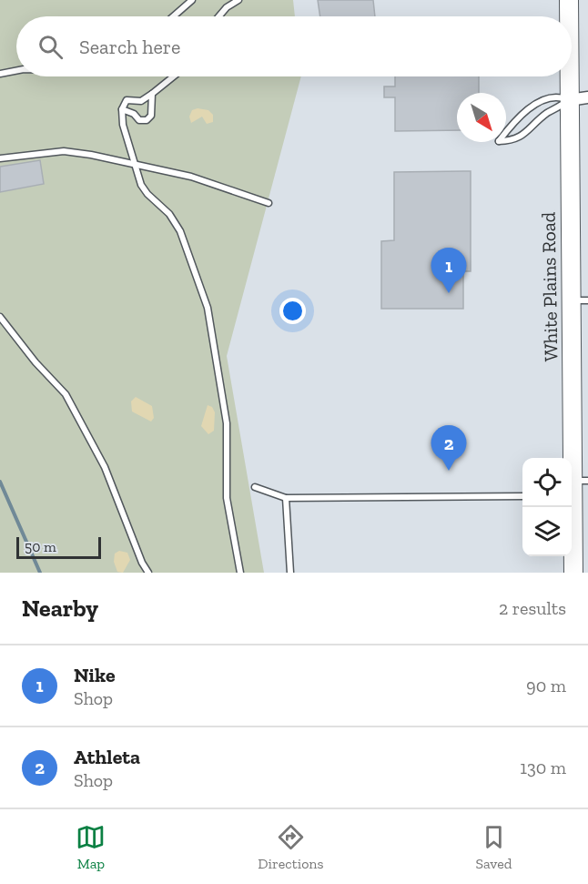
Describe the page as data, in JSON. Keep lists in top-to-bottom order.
{
  "streets": {
    "main road": ["White Plains Road"]
  },
  "scale_bar": "50 m",
  "north": "bottom right",
  "page": {
    "search": "Search here",
    "pins": ["1", "2"],
    "scale": "50 m",
    "heading": ["Nearby", "2 results"],
    "list": [
      {
        "mark": "1",
        "name": "Nike",
        "note": "Shop",
        "value": "90 m"
      },
      {
        "mark": "2",
        "name": "Athleta",
        "note": "Shop",
        "value": "130 m"
      }
    ],
    "nav": ["Map", "Directions", "Saved"]
  }
}
